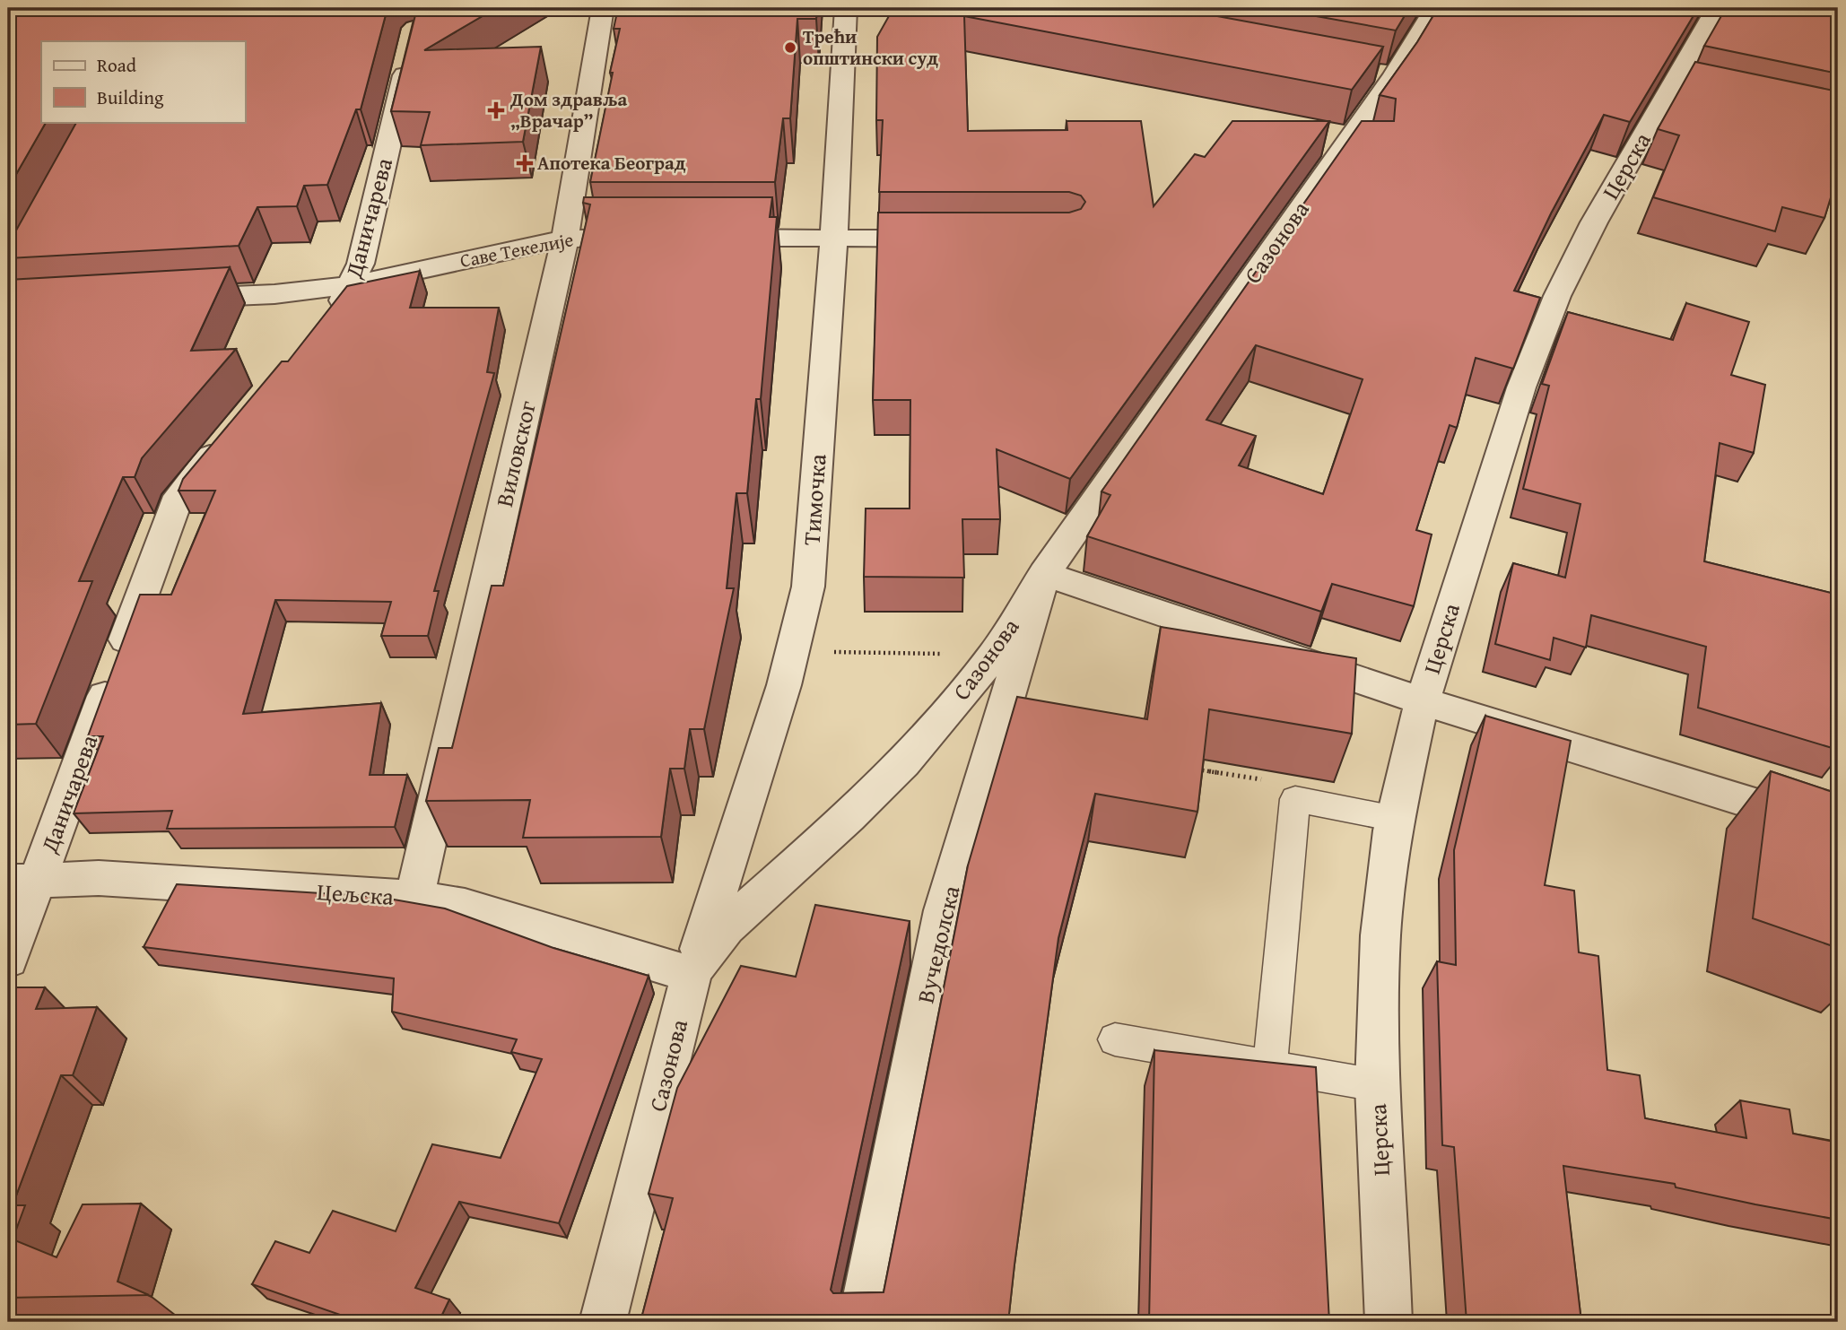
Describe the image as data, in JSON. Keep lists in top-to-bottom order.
{
  "streets": {
    "street": [
      "Церска",
      "Даничарева",
      "Сазонова",
      "Саве Текелије",
      "Виловског",
      "Тимочка",
      "Цељска",
      "Вучедолска"
    ]
  },
  "crossings": [
    ["Даничарева", "Саве Текелије"],
    ["Даничарева", "Цељска"],
    ["Сазонова", "Тимочка"],
    ["Сазонова", "Цељска"],
    ["Сазонова", "Вучедолска"],
    ["Саве Текелије", "Виловског"],
    ["Виловског", "Цељска"],
    ["Тимочка", "Цељска"]
  ],
  "places": {
    "other": ["Трећи општински суд"],
    "health": ["Дом здравља „Врачар”", "Апотека Београд"]
  },
  "legend": ["Road", "Building"]
}
